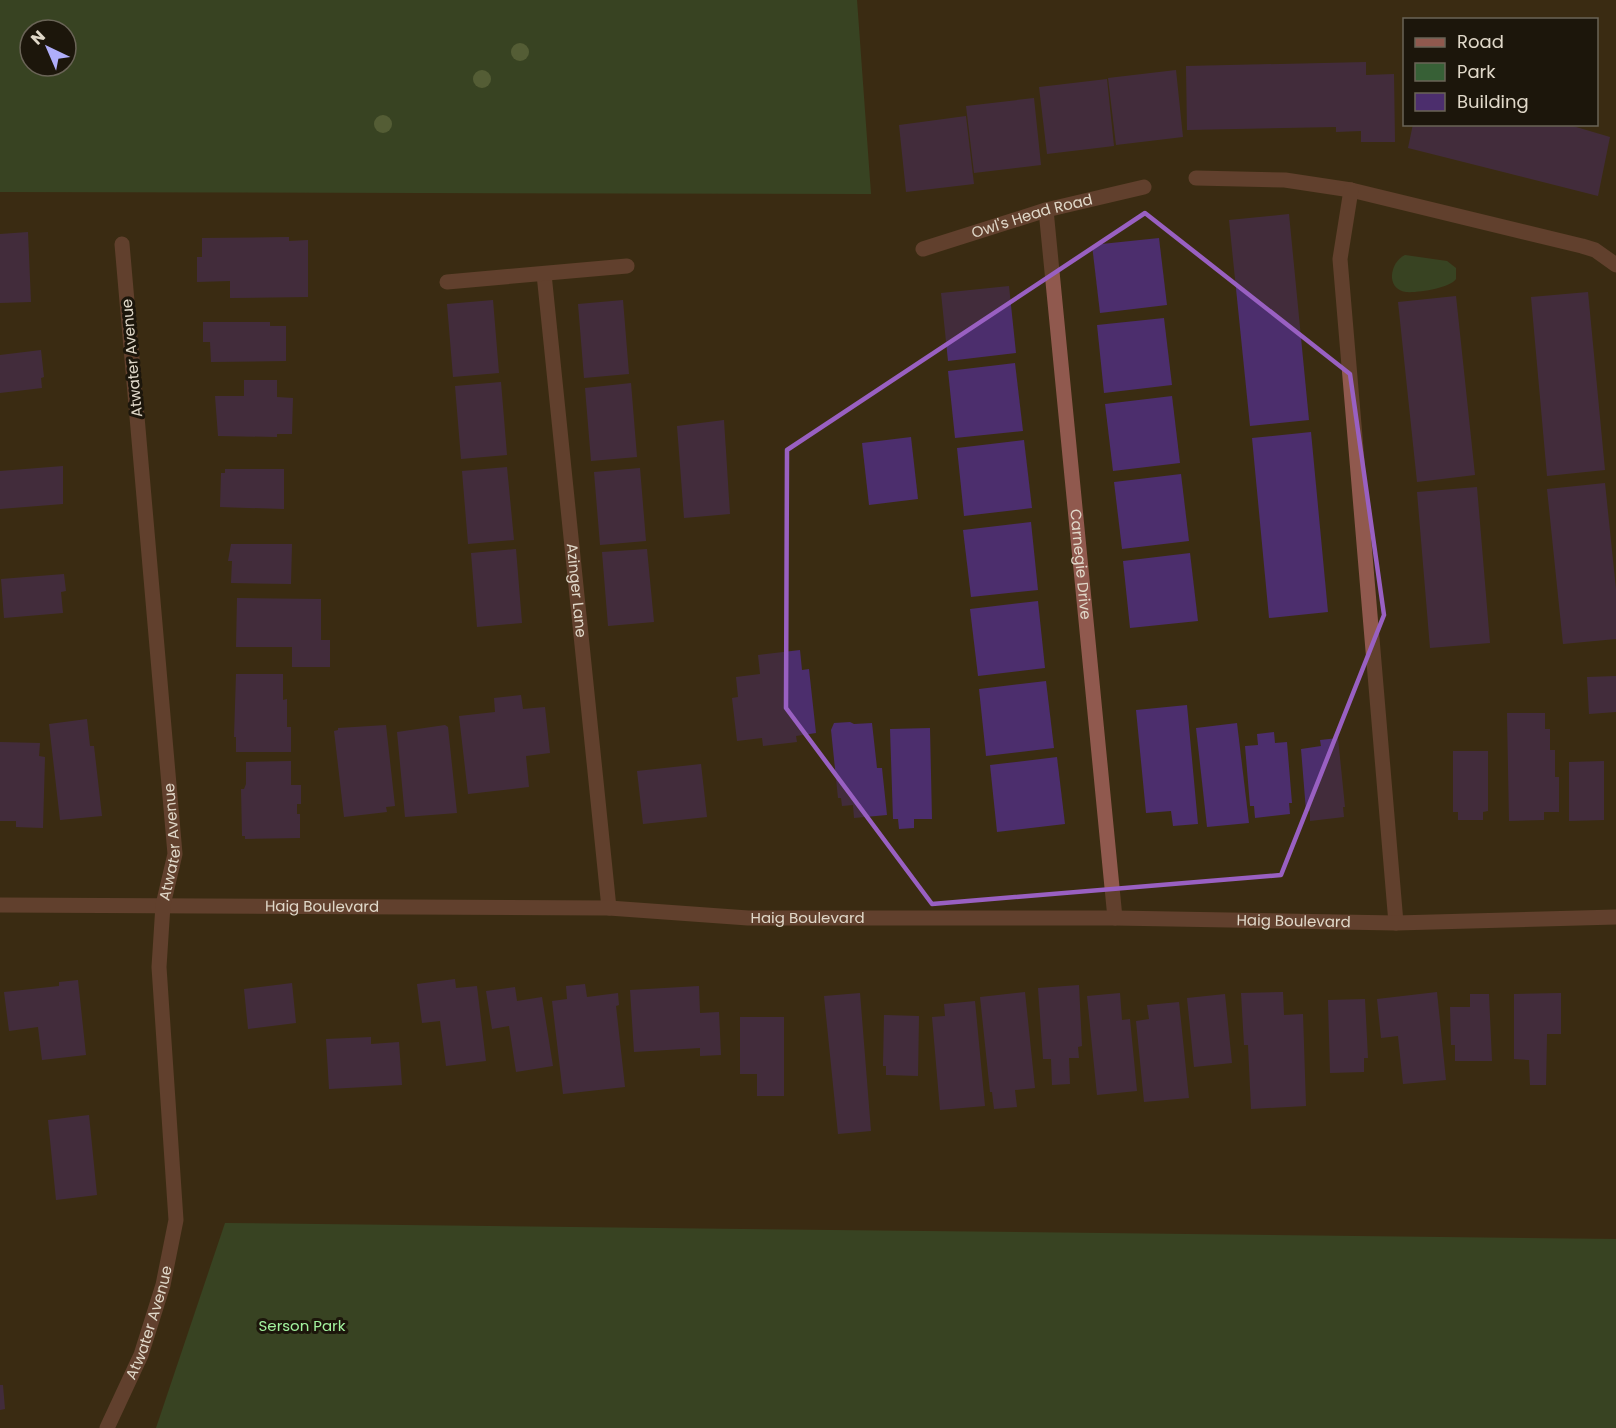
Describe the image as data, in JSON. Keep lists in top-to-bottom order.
{
  "streets": {
    "street": [
      "Owl's Head Road",
      "Atwater Avenue",
      "Carnegie Drive",
      "Azinger Lane",
      "Haig Boulevard"
    ]
  },
  "crossings": [
    ["Owl's Head Road", "Carnegie Drive"],
    ["Atwater Avenue", "Haig Boulevard"],
    ["Carnegie Drive", "Haig Boulevard"],
    ["Azinger Lane", "Haig Boulevard"]
  ],
  "parks": ["Serson Park"],
  "legend": ["Road", "Park", "Building"],
  "north": "top left"
}
